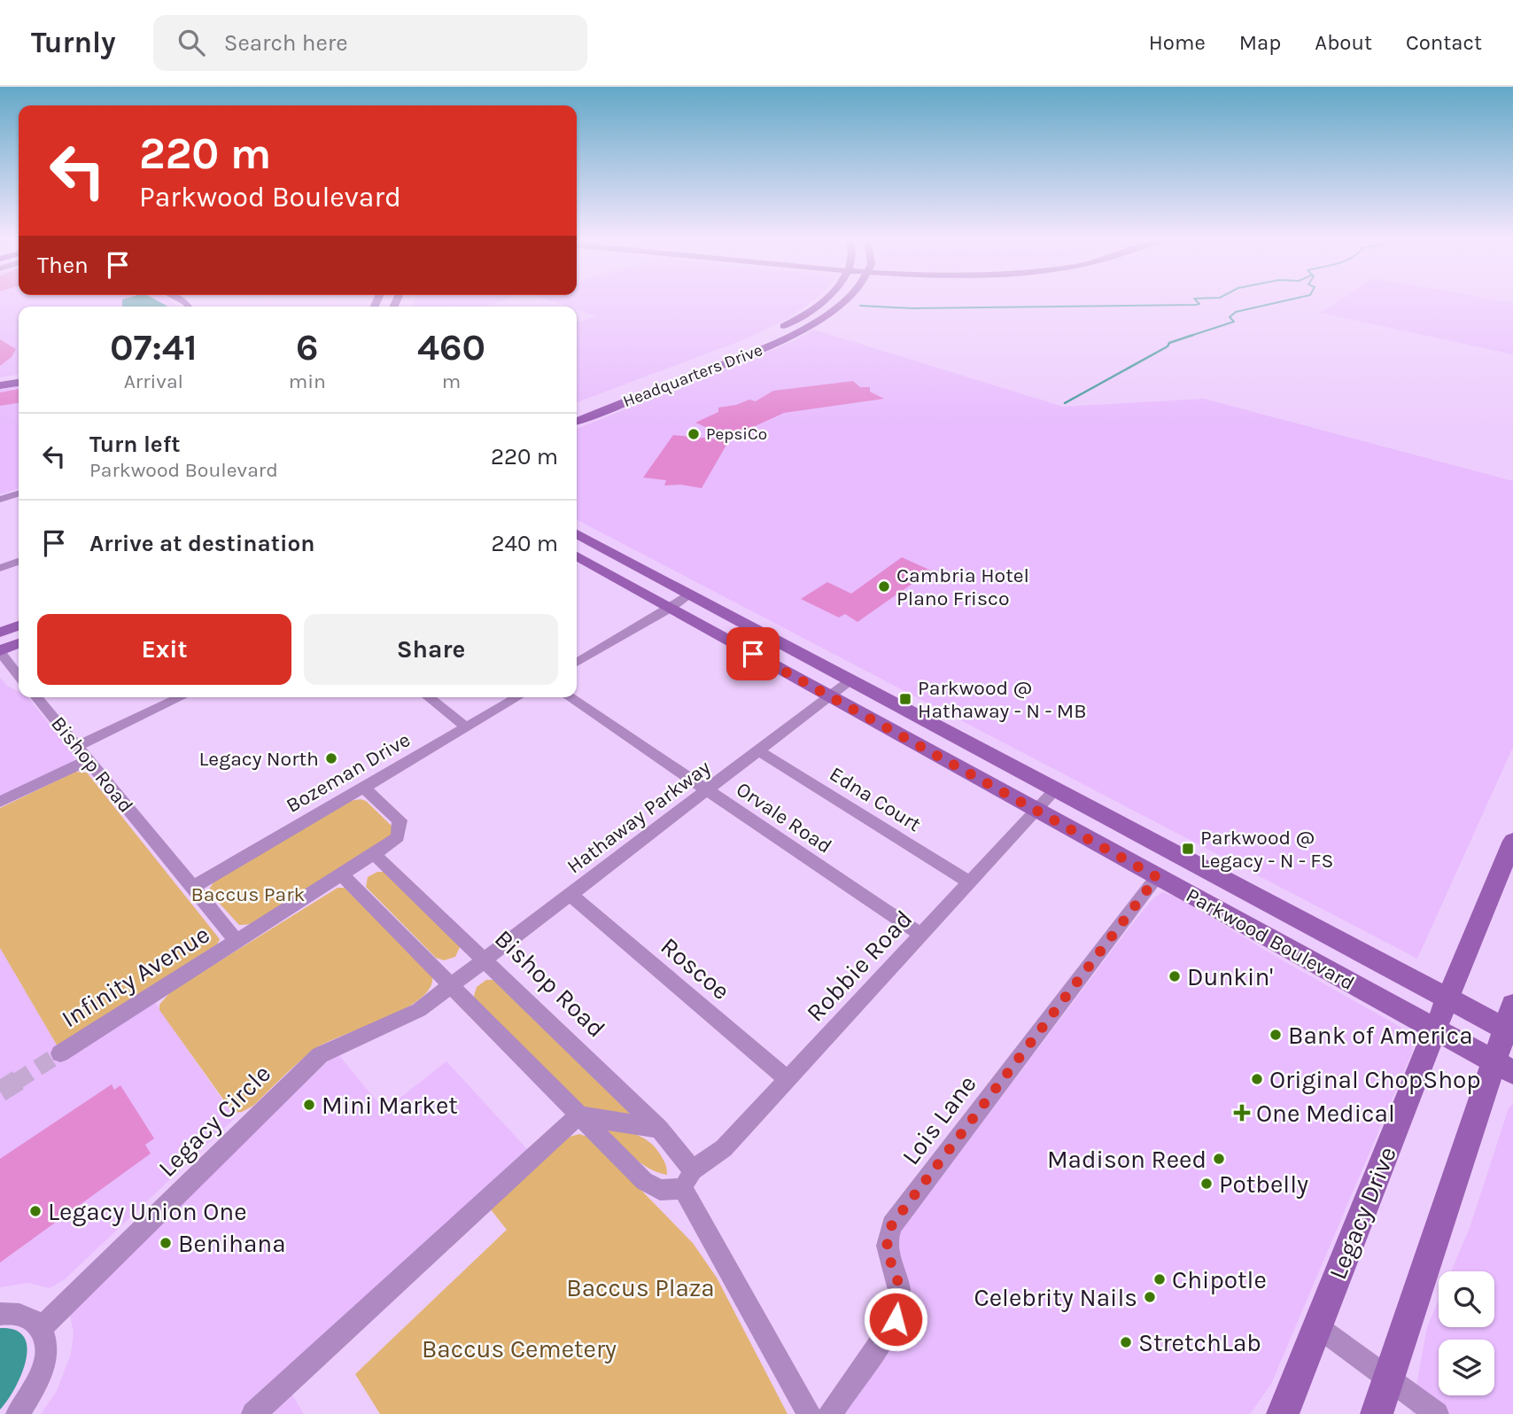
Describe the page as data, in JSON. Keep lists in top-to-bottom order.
{
  "streets": {
    "main road": ["Headquarters Drive", "Parkwood Boulevard", "Legacy Drive"],
    "street": [
      "Bishop Road",
      "Bozeman Drive",
      "Edna Court",
      "Hathaway Parkway",
      "Orvale Road",
      "Robbie Road",
      "Roscoe",
      "Infinity Avenue",
      "Lois Lane",
      "Legacy Circle"
    ]
  },
  "crossings": [
    ["Bishop Road", "Bozeman Drive"],
    ["Bishop Road", "Hathaway Parkway"],
    ["Bishop Road", "Robbie Road"],
    ["Bishop Road", "Infinity Avenue"],
    ["Edna Court", "Hathaway Parkway"],
    ["Edna Court", "Robbie Road"],
    ["Hathaway Parkway", "Orvale Road"],
    ["Hathaway Parkway", "Parkwood Boulevard"],
    ["Hathaway Parkway", "Roscoe"],
    ["Hathaway Parkway", "Legacy Circle"],
    ["Orvale Road", "Robbie Road"],
    ["Parkwood Boulevard", "Robbie Road"],
    ["Parkwood Boulevard", "Lois Lane"],
    ["Parkwood Boulevard", "Legacy Drive"],
    ["Robbie Road", "Roscoe"]
  ],
  "parks": ["Baccus Park", "Baccus Plaza", "Baccus Cemetery"],
  "places": {
    "other": [
      "PepsiCo",
      "Cambria Hotel Plano Frisco",
      "Legacy North",
      "Dunkin'",
      "Bank of America",
      "Original ChopShop",
      "Mini Market",
      "Madison Reed",
      "Potbelly",
      "Legacy Union One",
      "Benihana",
      "Chipotle",
      "Celebrity Nails",
      "StretchLab"
    ],
    "transit": ["Parkwood @ Hathaway - N - MB", "Parkwood @ Legacy - N - FS"],
    "health": ["One Medical"]
  },
  "page": {
    "header": "Turnly",
    "search": "Search here",
    "nav": [
      "Home",
      "Map",
      "About",
      "Contact"
    ],
    "turn": ["220 m", "Parkwood Boulevard"],
    "then": "Then",
    "eta": [
      "07:41",
      "Arrival",
      "6",
      "min",
      "460",
      "m"
    ],
    "list": [
      {
        "name": "Turn left",
        "note": "Parkwood Boulevard",
        "value": "220 m"
      },
      {
        "name": "Arrive at destination",
        "value": "240 m"
      }
    ],
    "buttons": ["Exit", "Share"]
  }
}
